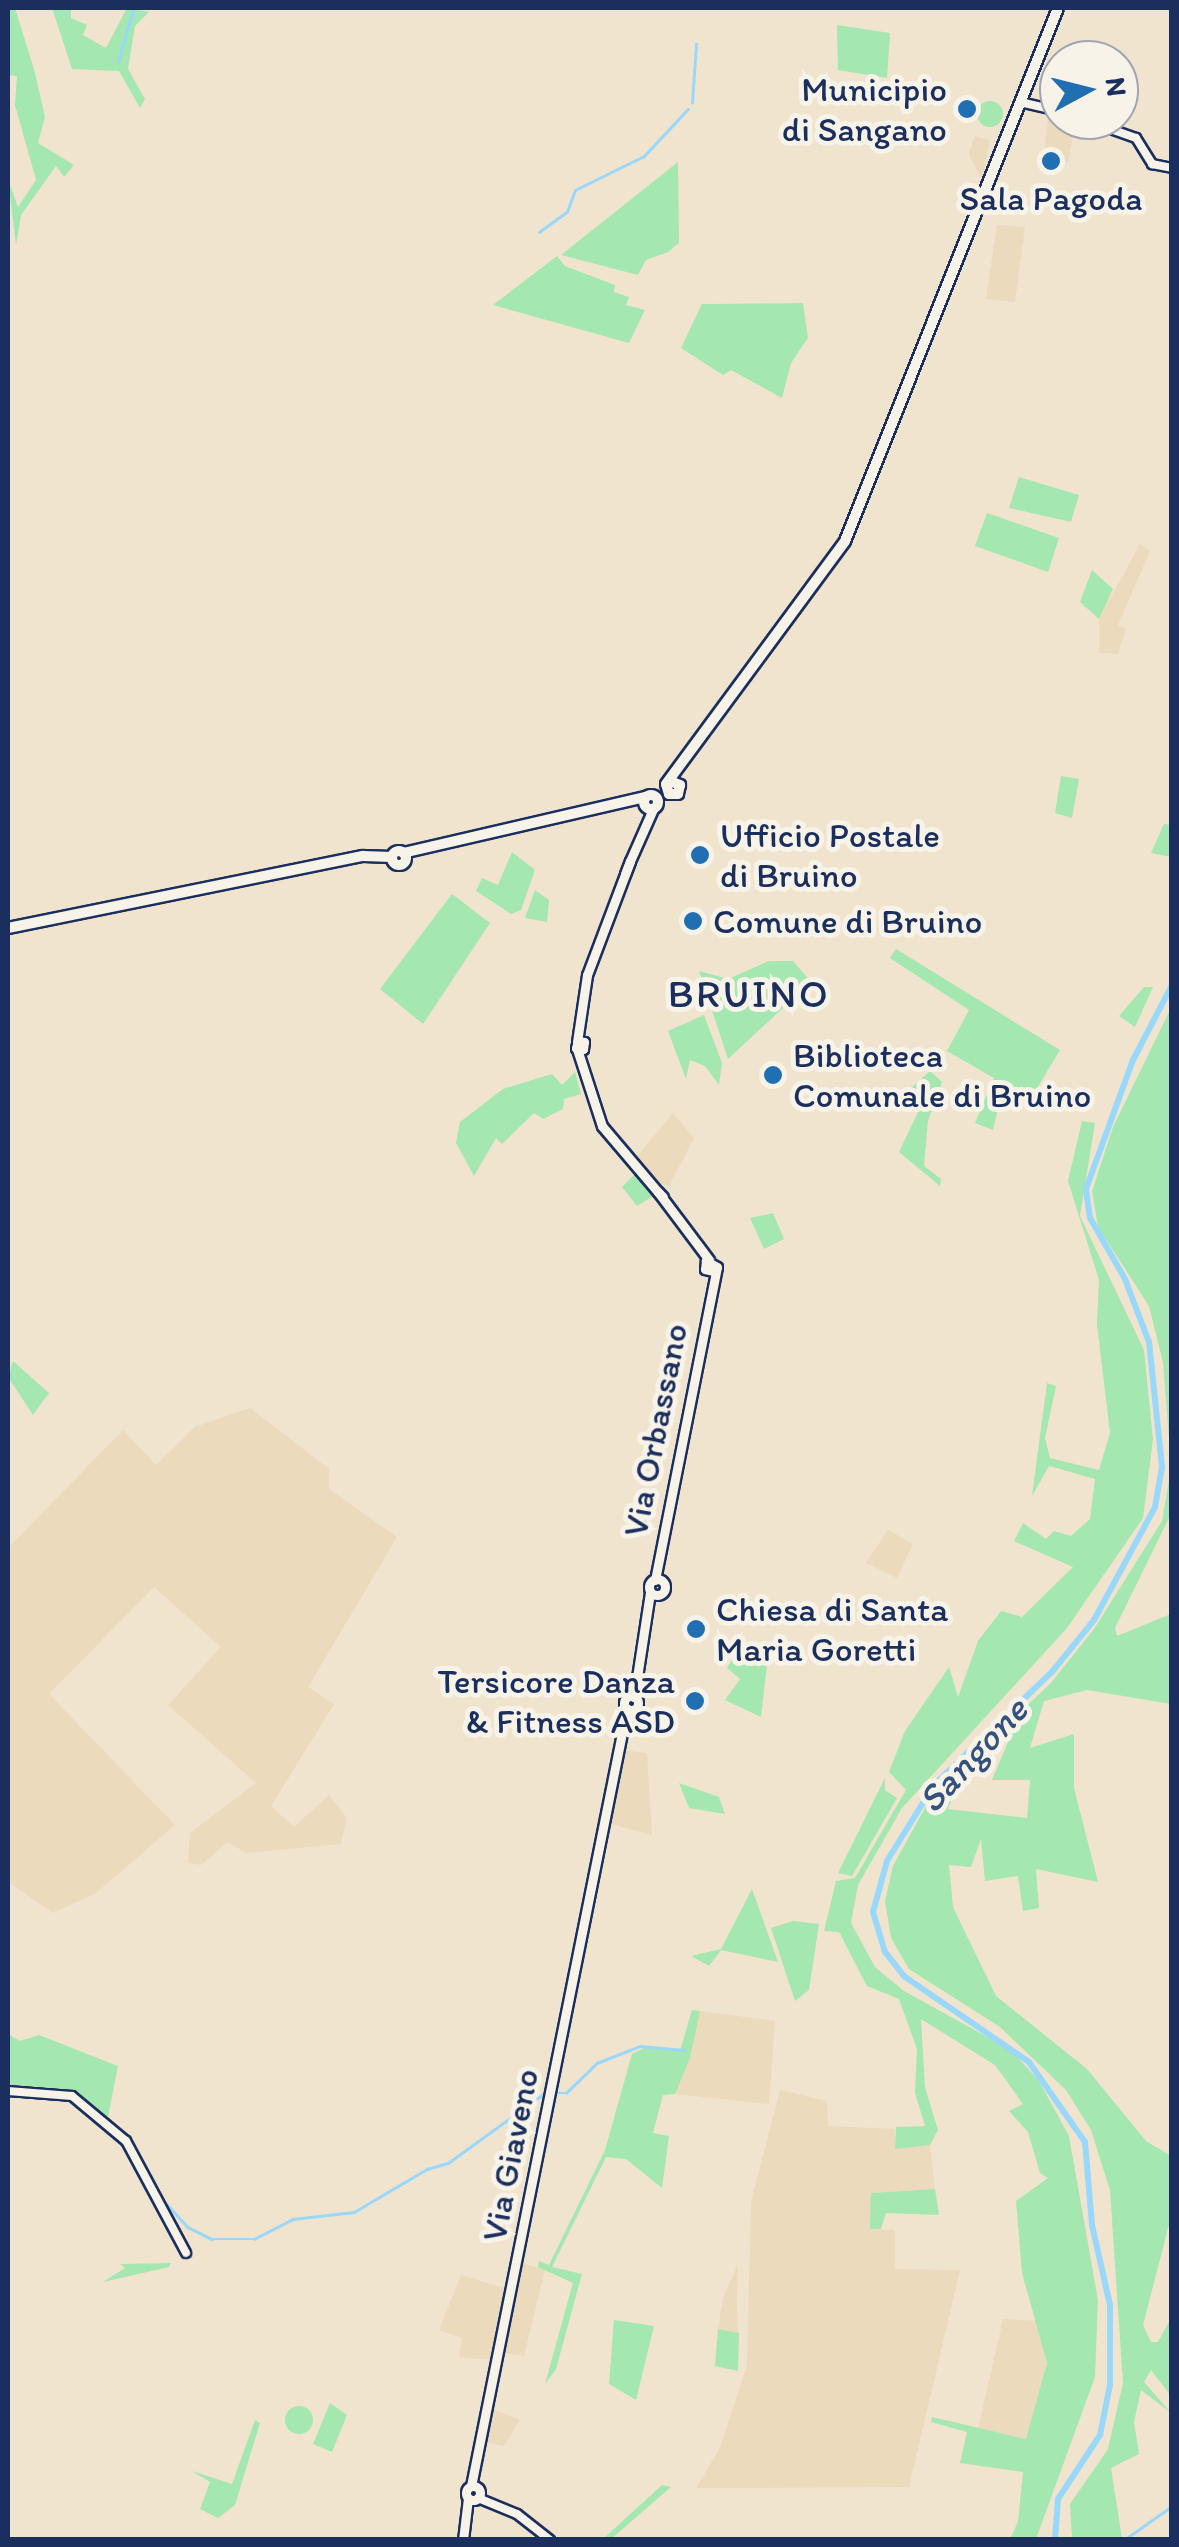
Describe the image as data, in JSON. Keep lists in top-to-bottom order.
{
  "streets": {
    "main road": ["Via Orbassano", "Via Giaveno"]
  },
  "crossings": [
    ["Via Orbassano", "Via Giaveno"]
  ],
  "districts": ["BRUINO"],
  "water": ["Sangone"],
  "places": [
    "Municipio di Sangano",
    "Sala Pagoda",
    "Ufficio Postale di Bruino",
    "Comune di Bruino",
    "Biblioteca Comunale di Bruino",
    "Chiesa di Santa Maria Goretti",
    "Tersicore Danza & Fitness ASD"
  ],
  "north": "right"
}
